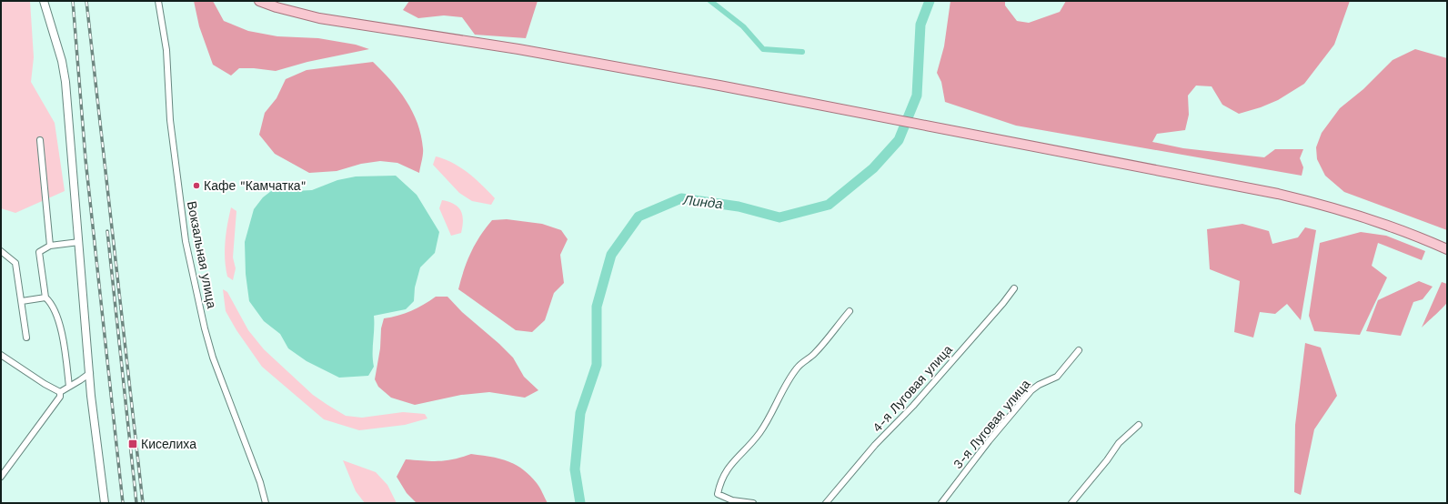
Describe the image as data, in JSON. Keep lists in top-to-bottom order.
{
  "streets": {
    "street": ["Вокзальная улица", "4-я Луговая улица", "3-я Луговая улица"]
  },
  "water": ["Линда"],
  "places": {
    "other": ["Кафе \"Камчатка\""],
    "transit": ["Киселиха"]
  }
}
